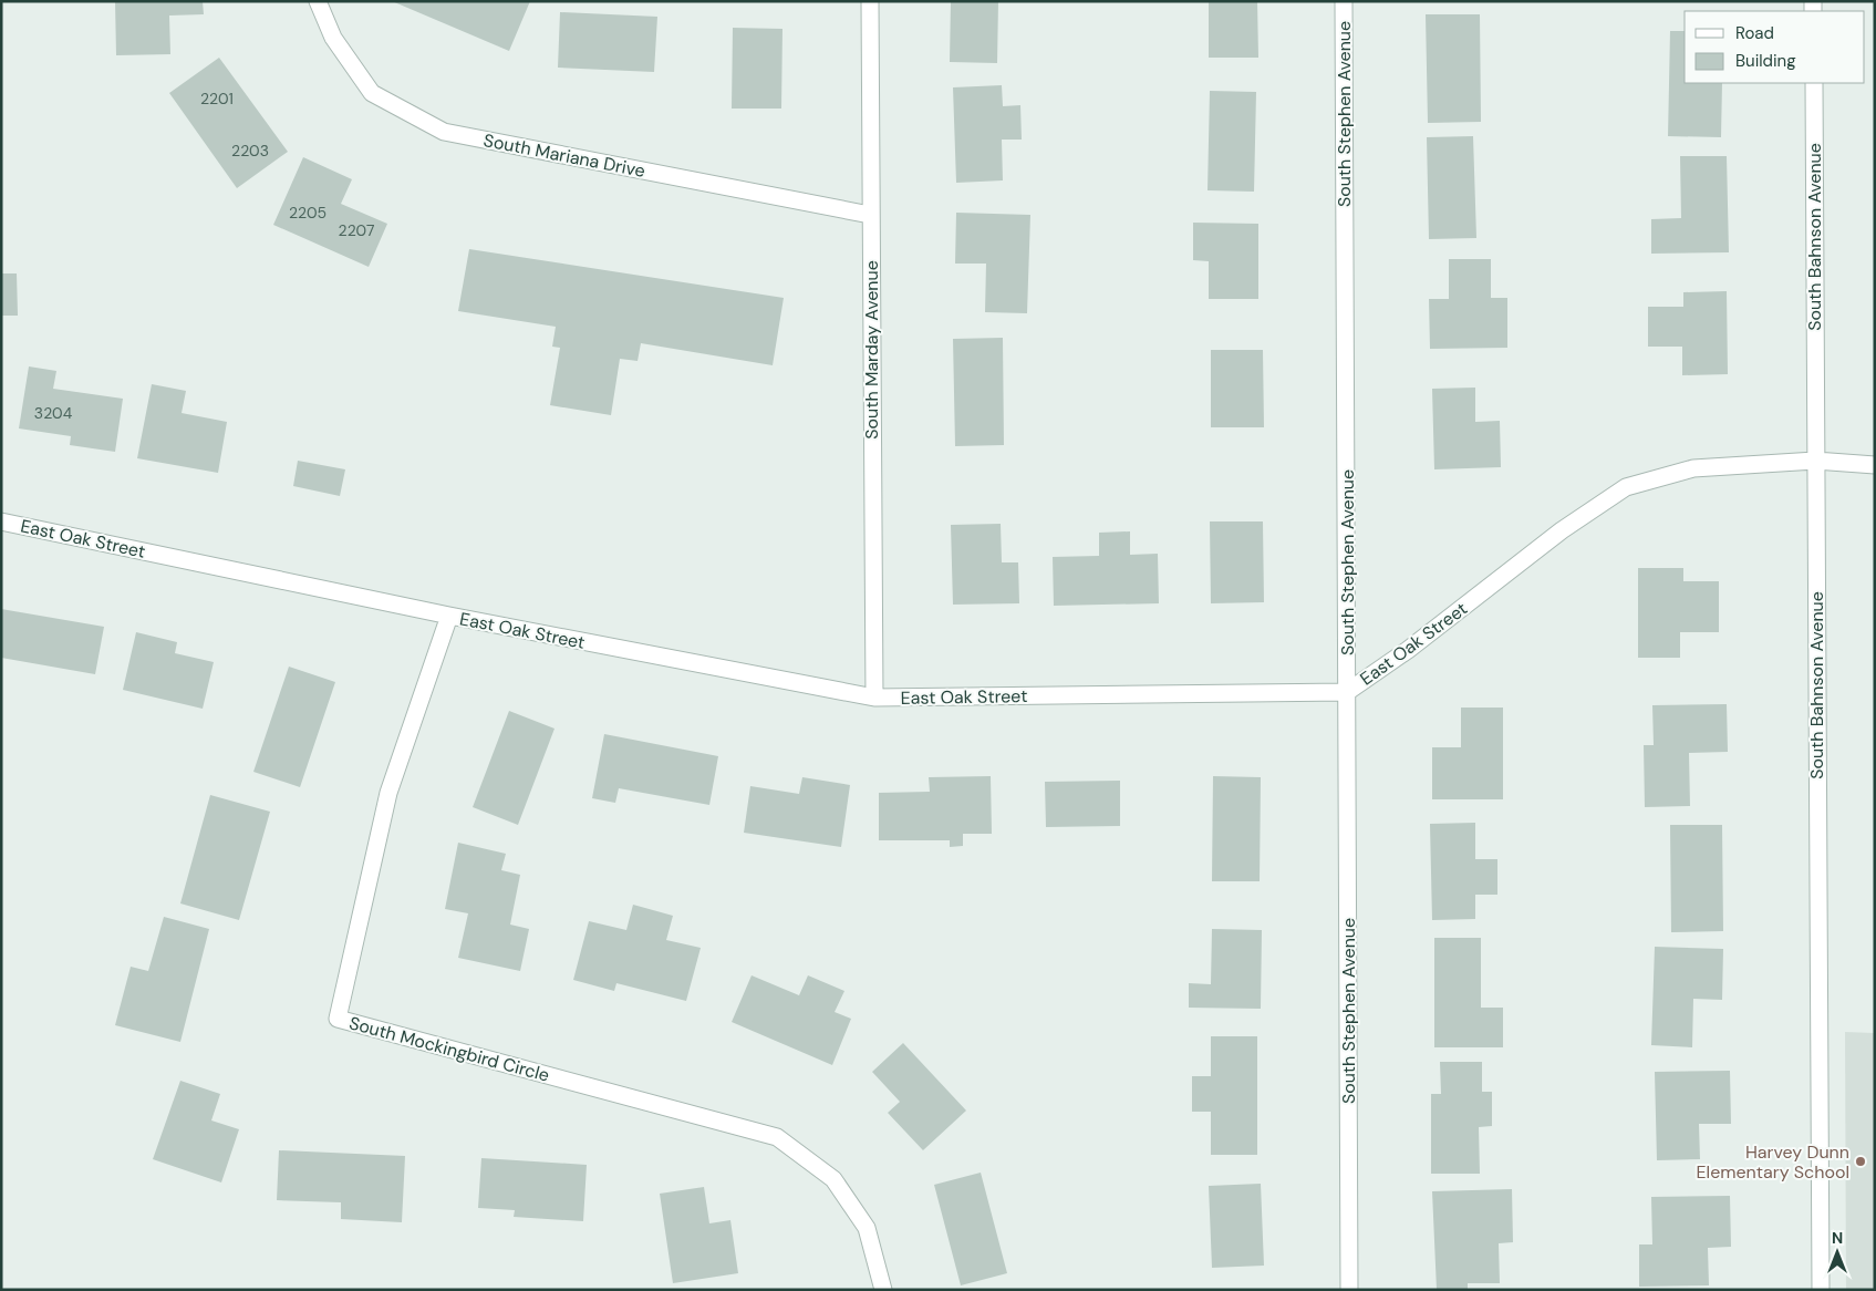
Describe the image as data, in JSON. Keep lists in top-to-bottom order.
{
  "streets": {
    "street": [
      "South Stephen Avenue",
      "South Mariana Drive",
      "South Bahnson Avenue",
      "South Marday Avenue",
      "East Oak Street",
      "South Mockingbird Circle"
    ]
  },
  "crossings": [
    ["South Stephen Avenue", "East Oak Street"],
    ["South Mariana Drive", "South Marday Avenue"],
    ["South Bahnson Avenue", "East Oak Street"],
    ["South Marday Avenue", "East Oak Street"],
    ["East Oak Street", "South Mockingbird Circle"]
  ],
  "places": ["Harvey Dunn Elementary School"],
  "house_numbers": [
    "2201",
    "2203",
    "2205",
    "2207",
    "3204"
  ],
  "legend": ["Road", "Building"],
  "north": "top"
}
